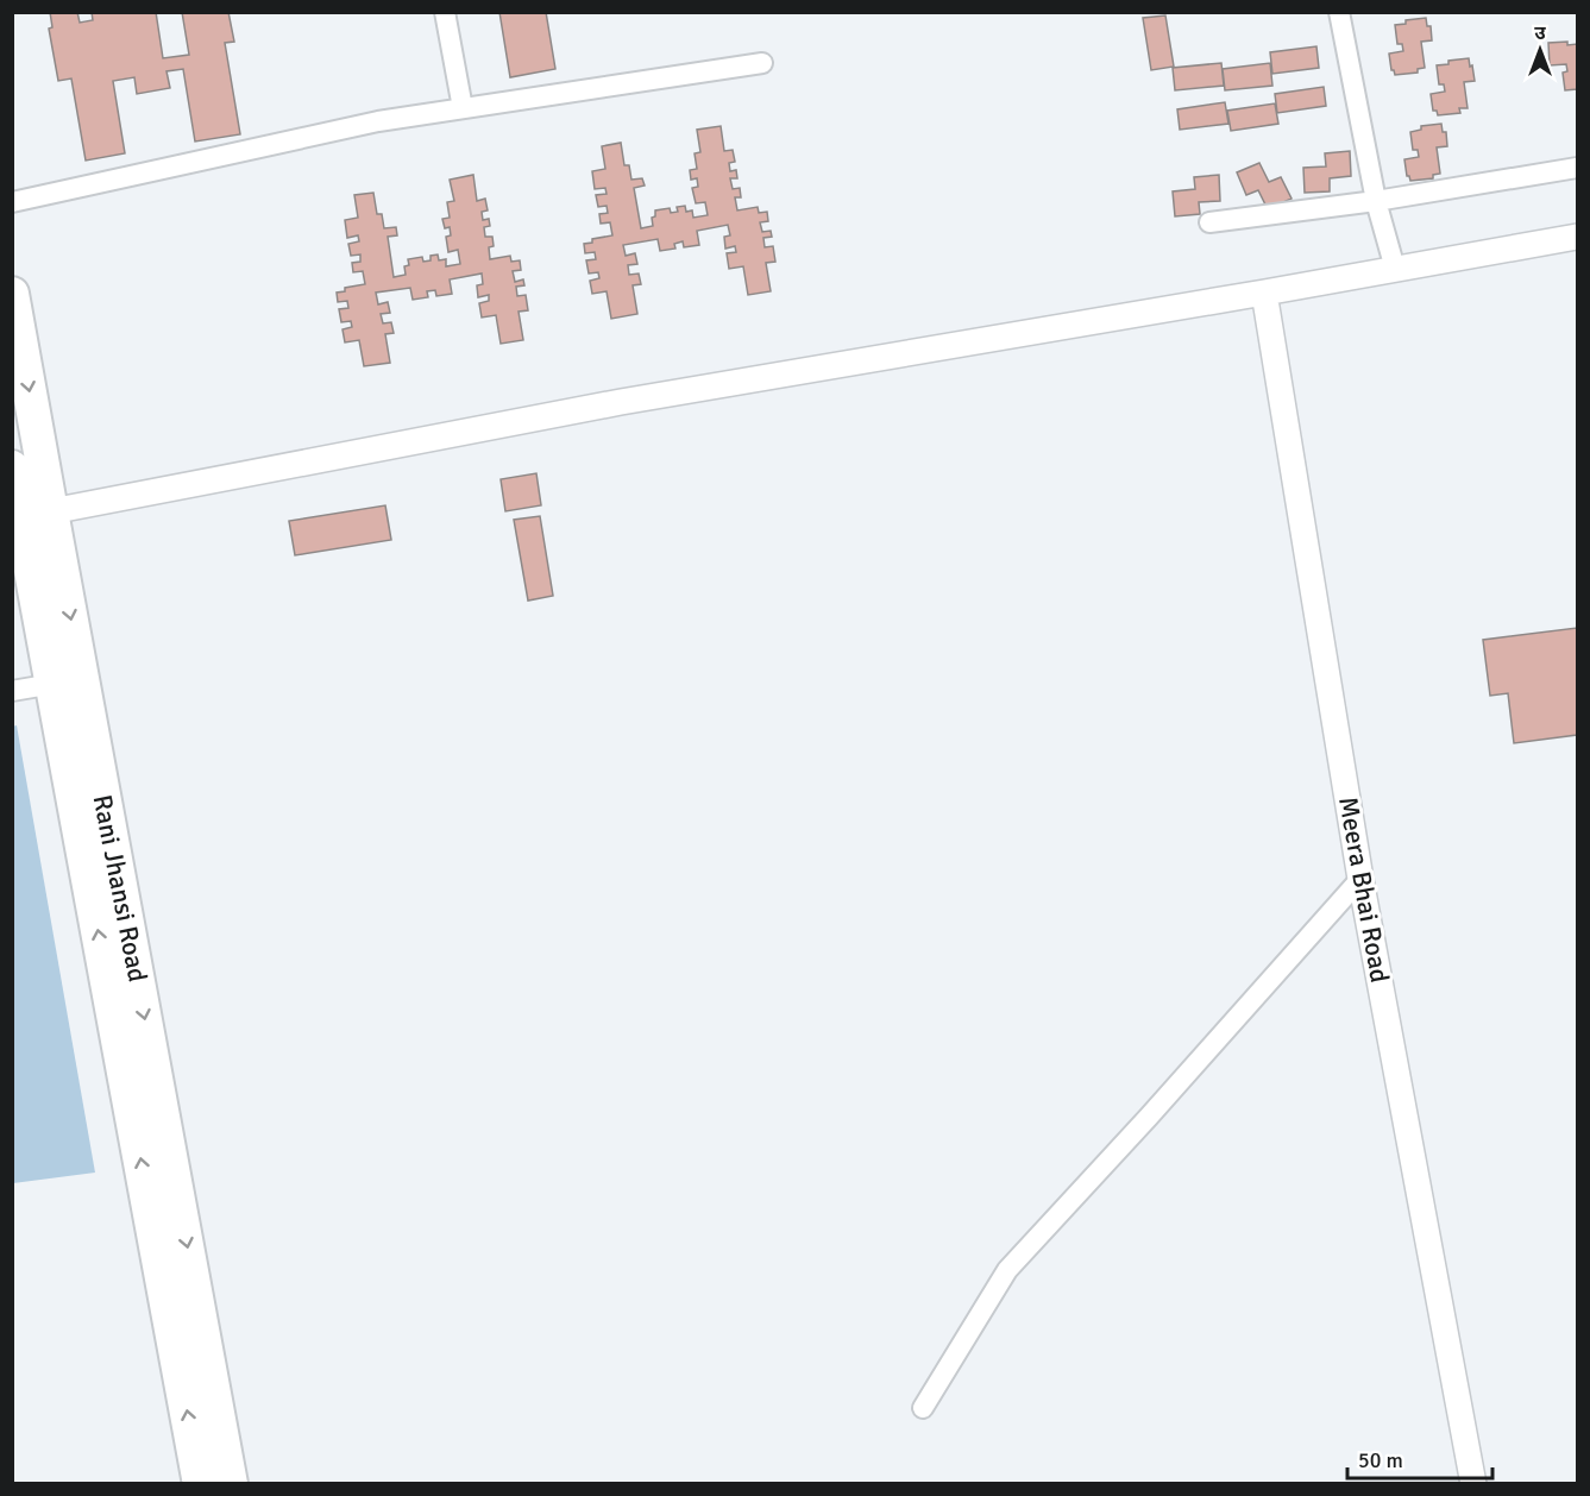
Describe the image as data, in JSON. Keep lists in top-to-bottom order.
{
  "streets": {
    "highway": ["Rani Jhansi Road"],
    "street": ["Meera Bhai Road"]
  },
  "scale_bar": "50 m",
  "north": "top"
}
